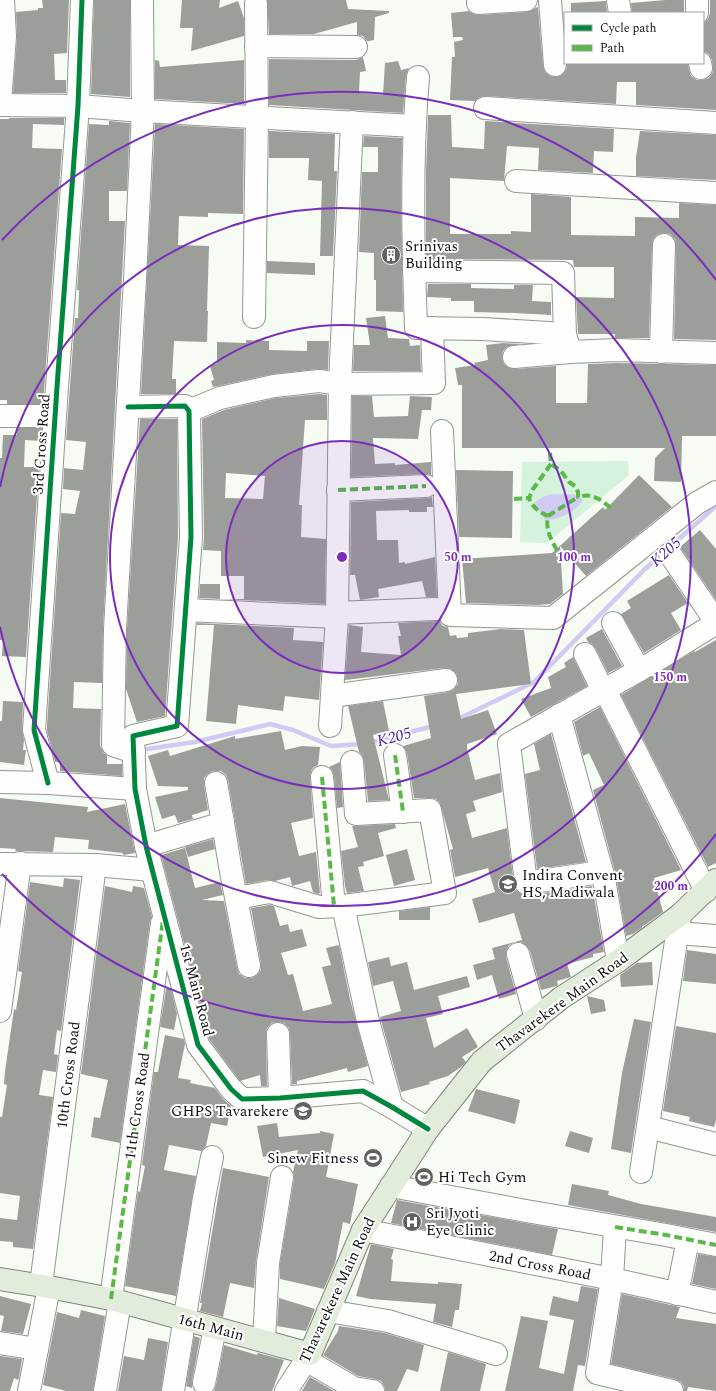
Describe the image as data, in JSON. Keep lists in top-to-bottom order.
{
  "streets": {
    "main road": ["Thavarekere Main Road", "16th Main"],
    "street": [
      "3rd Cross Road",
      "1st Main Road",
      "10th Cross Road",
      "11th Cross Road",
      "2nd Cross Road"
    ]
  },
  "crossings": [
    ["1st Main Road", "Thavarekere Main Road"],
    ["1st Main Road", "11th Cross Road"],
    ["Thavarekere Main Road", "2nd Cross Road"],
    ["Thavarekere Main Road", "16th Main"],
    ["10th Cross Road", "16th Main"],
    ["11th Cross Road", "16th Main"]
  ],
  "water": ["K205"],
  "places": {
    "building": ["Srinivas Building"],
    "school or university": ["Indira Convent HS, Madiwala", "GHPS Tavarekere"],
    "sports": ["Sinew Fitness", "Hi Tech Gym"],
    "hospital": ["Sri Jyoti Eye Clinic"]
  },
  "legend": ["Cycle path", "Path"],
  "rings": [
    "50 m",
    "100 m",
    "150 m",
    "200 m"
  ]
}
